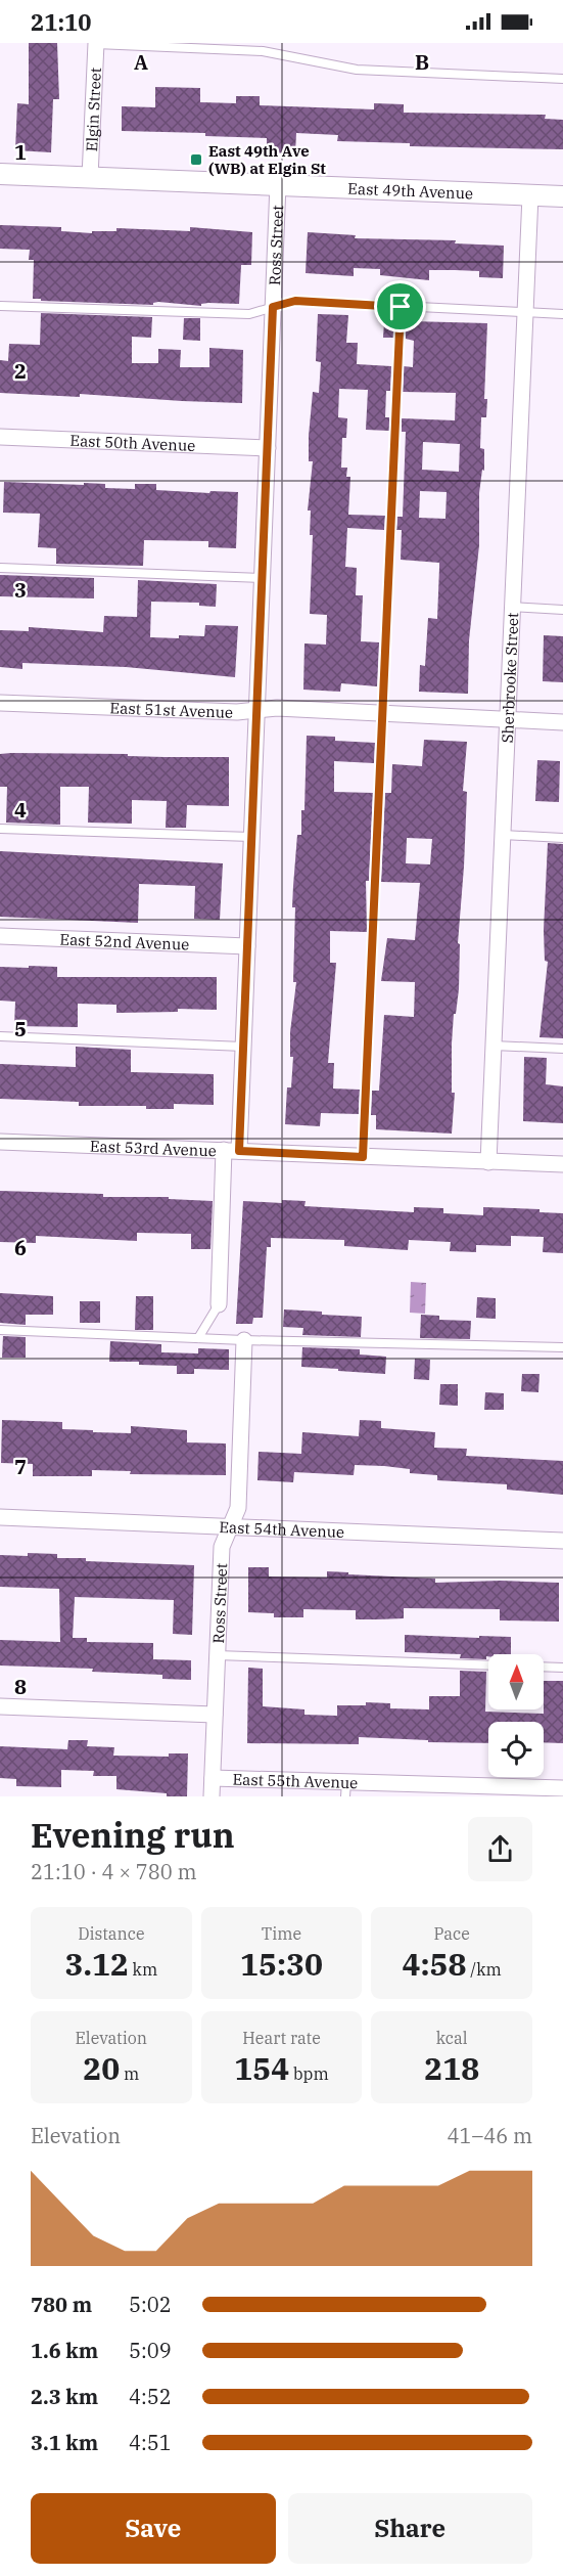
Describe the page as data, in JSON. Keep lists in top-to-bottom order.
{
  "streets": {
    "street": [
      "Elgin Street",
      "East 49th Avenue",
      "Ross Street",
      "East 50th Avenue",
      "Sherbrooke Street",
      "East 51st Avenue",
      "East 52nd Avenue",
      "East 53rd Avenue",
      "East 54th Avenue",
      "East 55th Avenue"
    ]
  },
  "crossings": [
    ["Elgin Street", "East 49th Avenue"],
    ["East 49th Avenue", "Ross Street"],
    ["East 49th Avenue", "Sherbrooke Street"],
    ["Ross Street", "East 50th Avenue"],
    ["Ross Street", "East 51st Avenue"],
    ["Ross Street", "East 52nd Avenue"],
    ["Ross Street", "East 53rd Avenue"],
    ["Ross Street", "East 54th Avenue"],
    ["Ross Street", "East 55th Avenue"],
    ["Sherbrooke Street", "East 51st Avenue"],
    ["Sherbrooke Street", "East 53rd Avenue"]
  ],
  "places": {
    "transit": ["East 49th Ave (WB) at Elgin St"]
  },
  "north": "top",
  "page": {
    "status": "21:10",
    "heading": ["Evening run", "21:10 · 4 × 780 m"],
    "stats": [
      ["Distance", "3.12 km"],
      ["Time", "15:30"],
      ["Pace", "4:58 /km"],
      ["Elevation", "20 m"],
      ["Heart rate", "154 bpm"],
      ["kcal", "218"]
    ],
    "chart": ["Elevation", "41–46 m"],
    "list": [
      {
        "name": "780 m",
        "note": "5:02"
      },
      {
        "name": "1.6 km",
        "note": "5:09"
      },
      {
        "name": "2.3 km",
        "note": "4:52"
      },
      {
        "name": "3.1 km",
        "note": "4:51"
      }
    ],
    "buttons": ["Save", "Share"]
  },
  "grid": {
    "columns": ["A", "B"],
    "rows": [
      "1",
      "2",
      "3",
      "4",
      "5",
      "6",
      "7",
      "8"
    ]
  }
}
